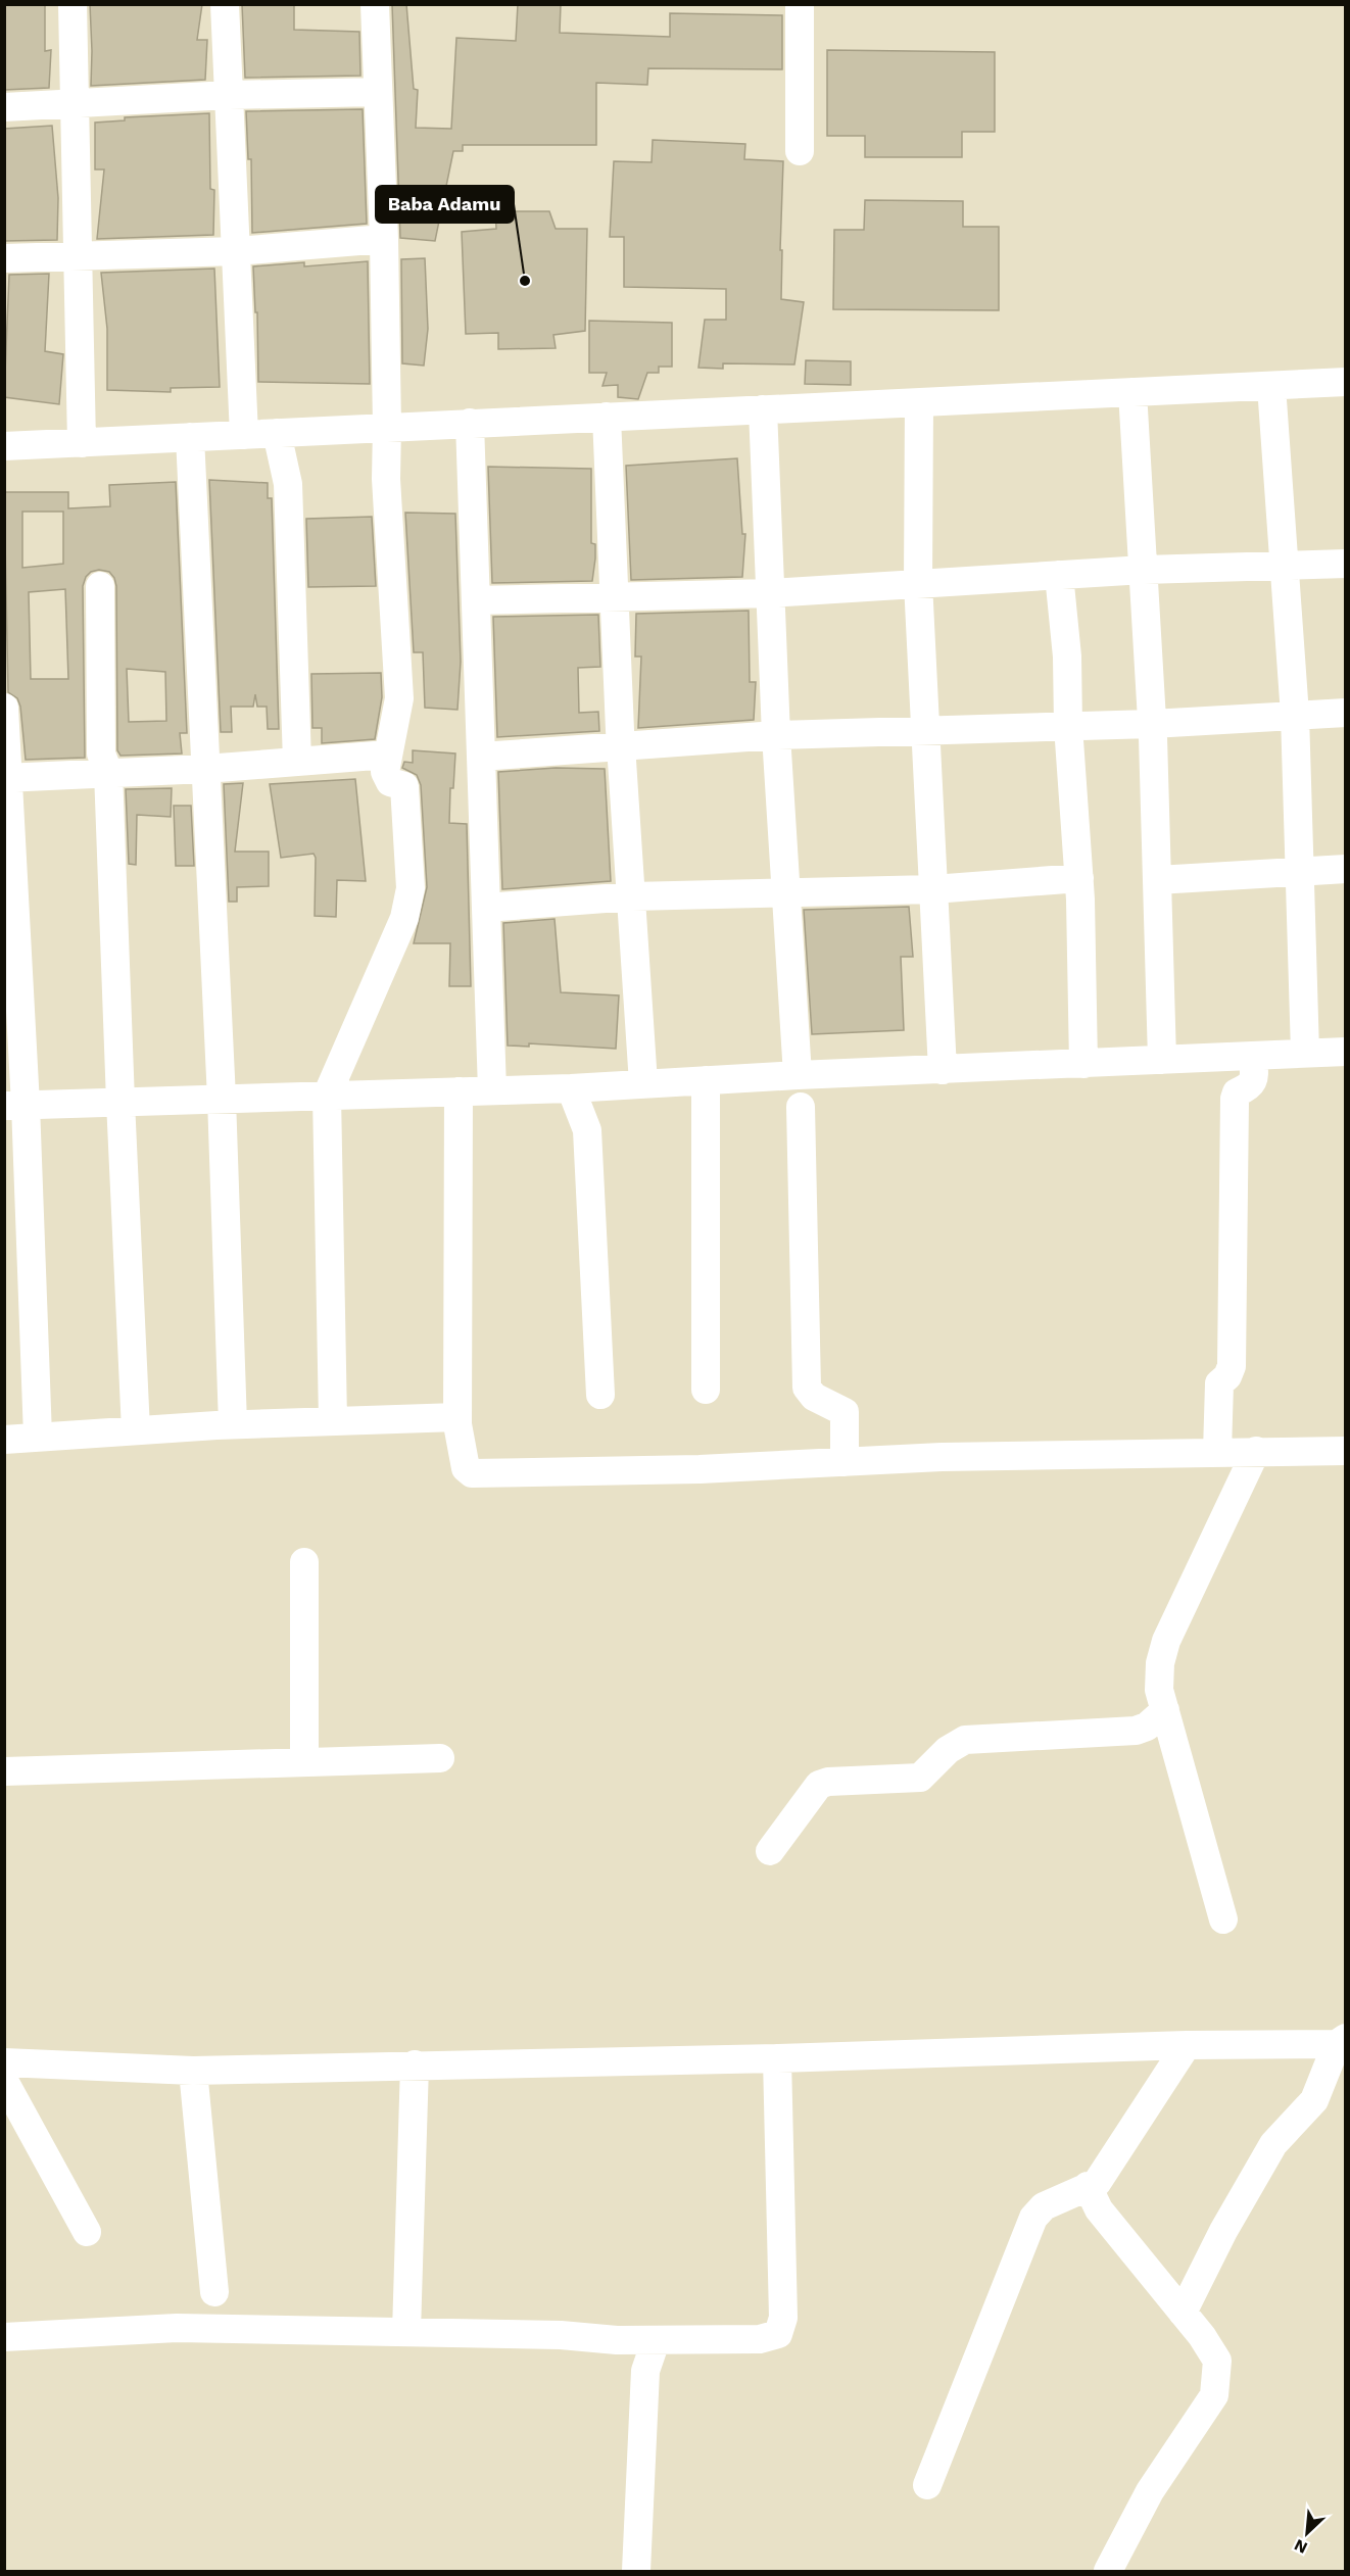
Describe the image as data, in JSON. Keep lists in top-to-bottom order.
{
  "places": ["Baba Adamu"],
  "north": "bottom left"
}
